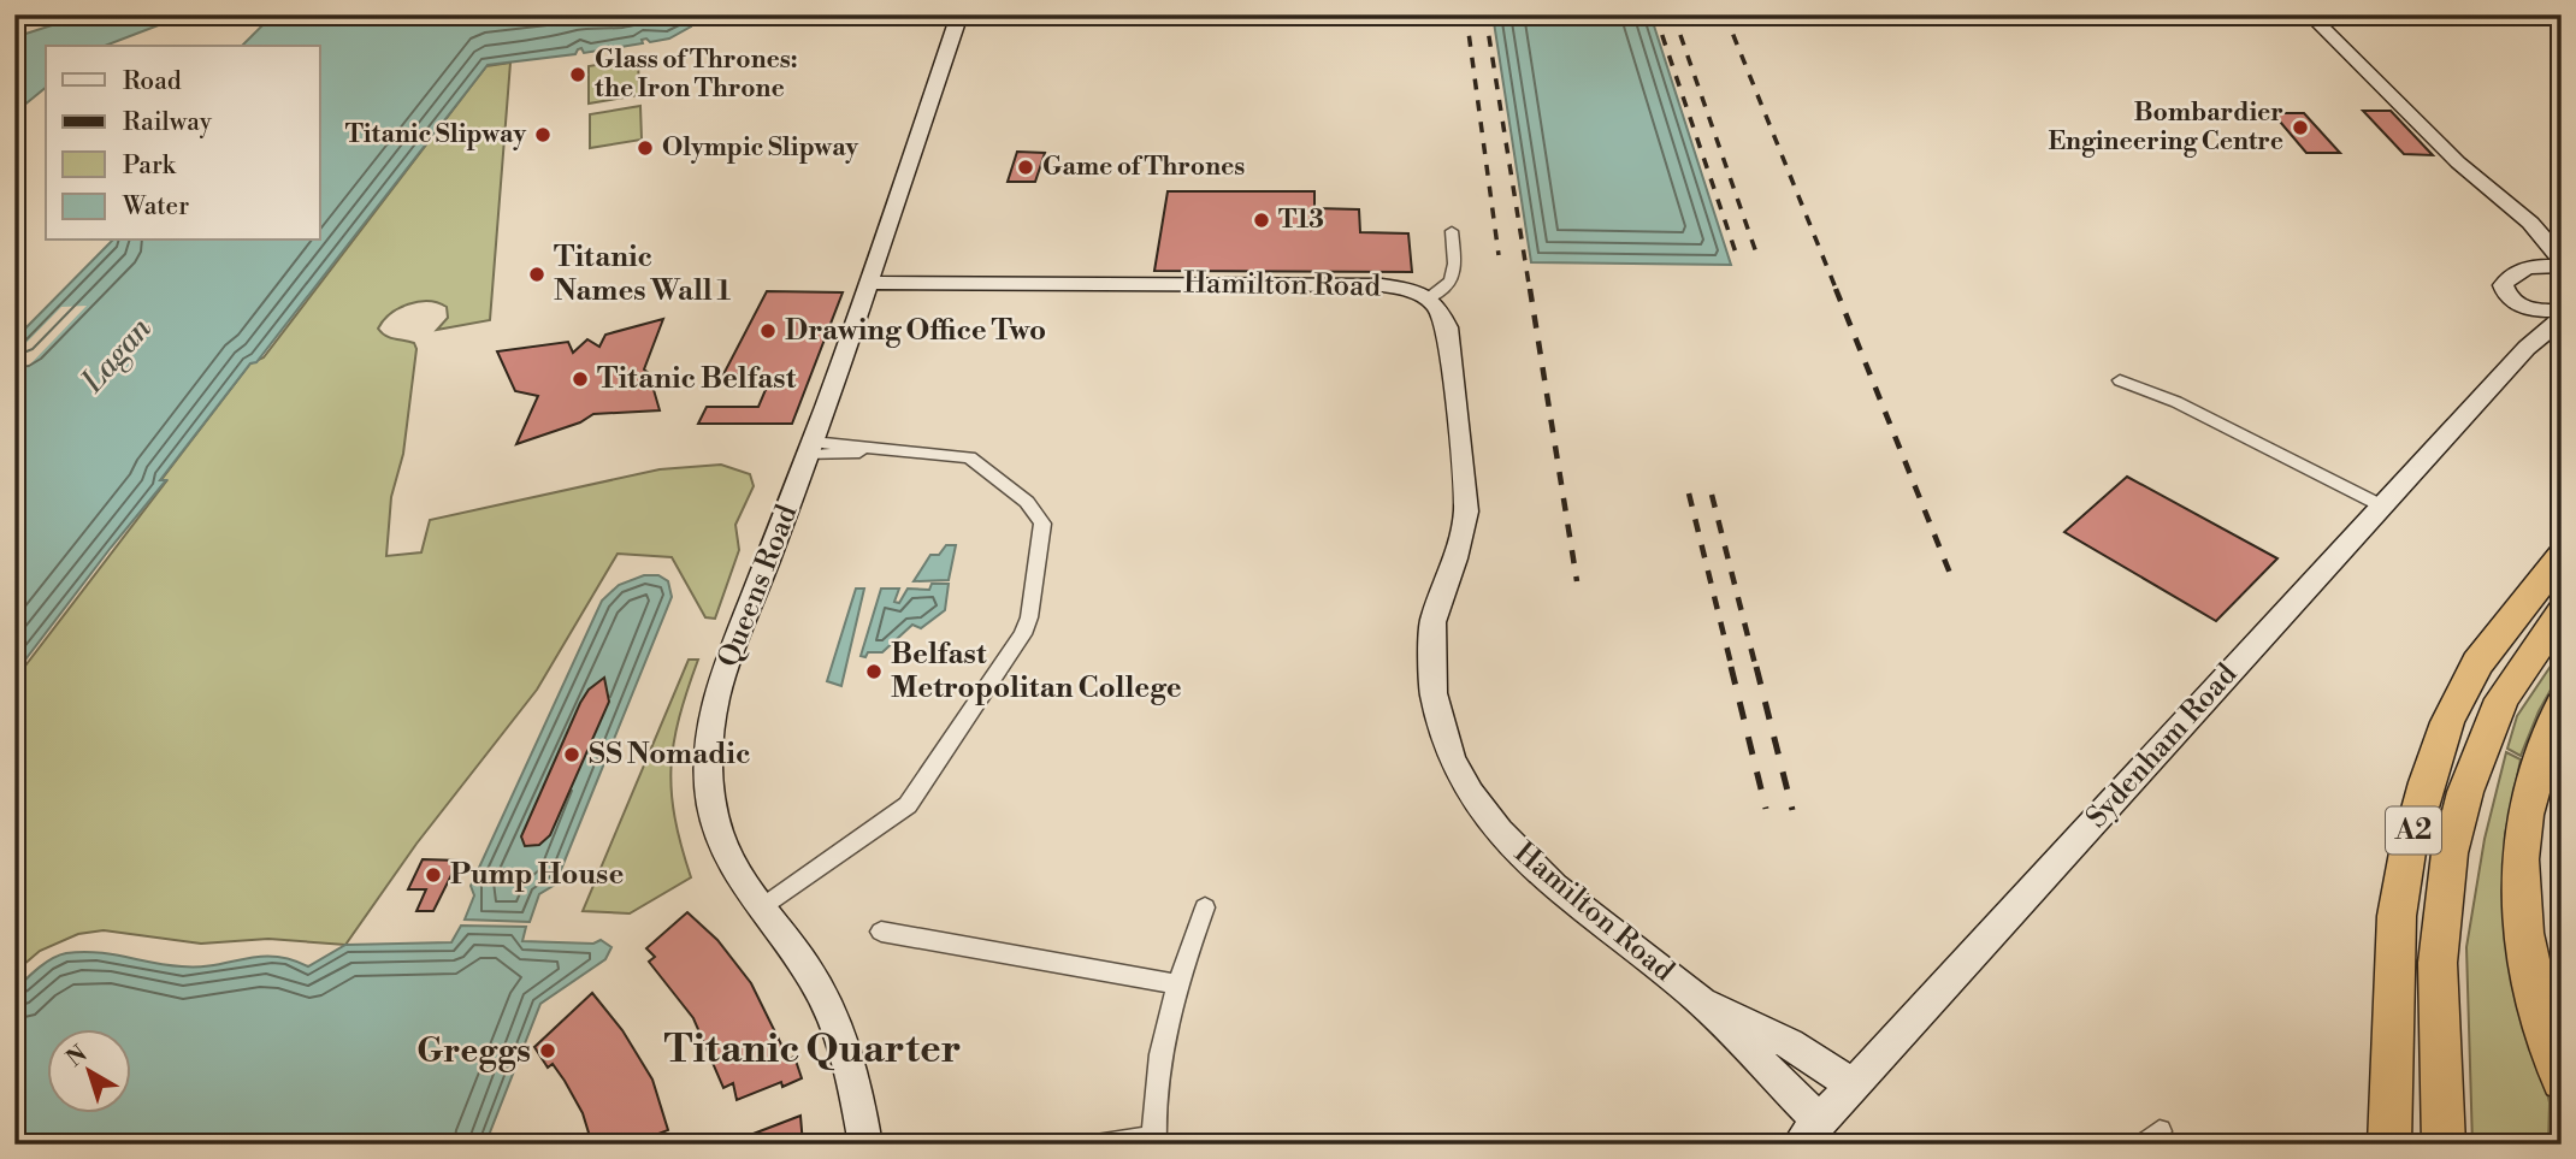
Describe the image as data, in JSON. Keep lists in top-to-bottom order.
{
  "streets": {
    "highway": ["A2"],
    "street": ["Hamilton Road", "Queens Road", "Sydenham Road"]
  },
  "crossings": [
    ["Hamilton Road", "Queens Road"],
    ["Hamilton Road", "Sydenham Road"]
  ],
  "districts": ["Titanic Quarter"],
  "water": ["Lagan"],
  "places": [
    "Glass of Thrones: the Iron Throne",
    "Bombardier Engineering Centre",
    "Titanic Slipway",
    "Olympic Slipway",
    "Game of Thrones",
    "T13",
    "Titanic Names Wall 1",
    "Drawing Office Two",
    "Titanic Belfast",
    "Belfast Metropolitan College",
    "SS Nomadic",
    "Pump House",
    "Greggs"
  ],
  "legend": [
    "Road",
    "Railway",
    "Park",
    "Water"
  ],
  "north": "top left"
}
